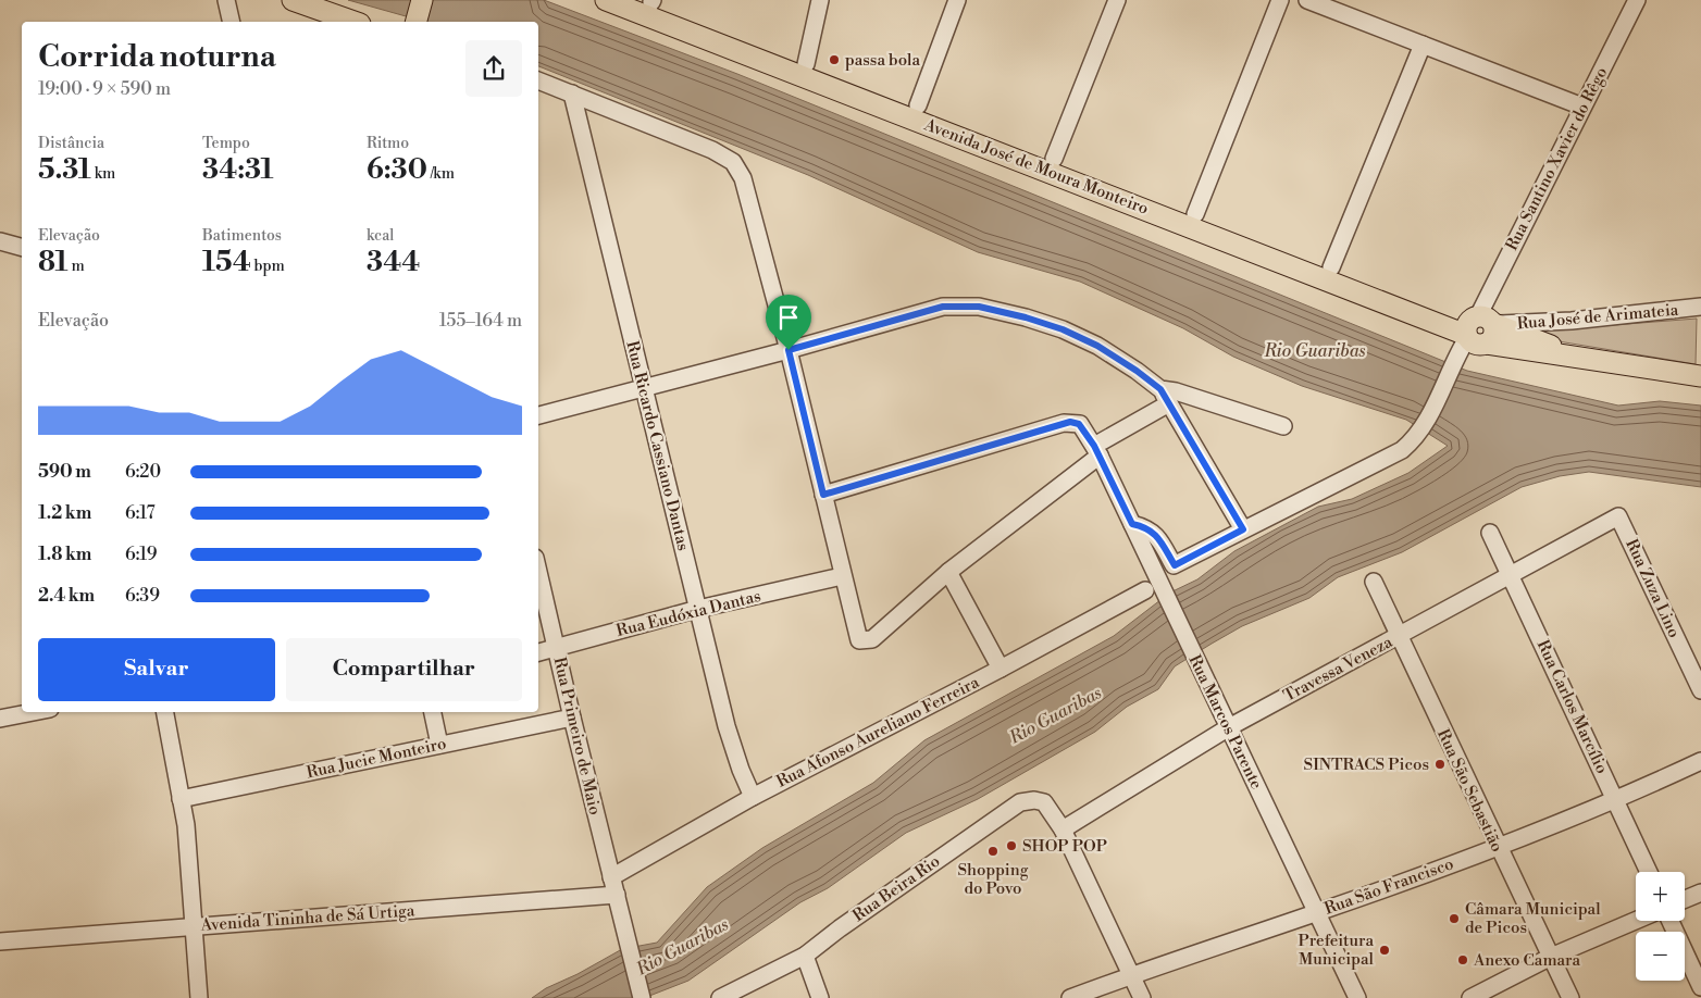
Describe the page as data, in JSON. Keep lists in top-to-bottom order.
{
  "streets": {
    "main road": ["Avenida José de Moura Monteiro"],
    "street": [
      "Rua Santino Xavier do Rêgo",
      "Rua José de Arimateia",
      "Rua Ricardo Cassiano Dantas",
      "Rua Zuza Lino",
      "Rua Eudóxia Dantas",
      "Travessa Veneza",
      "Rua Carlos Marcílio",
      "Rua Marcos Parente",
      "Rua Afonso Aureliano Ferreira",
      "Rua Primeiro de Maio",
      "Rua Jucie Monteiro",
      "Rua São Sebastião",
      "Rua São Francisco",
      "Rua Beira Rio",
      "Avenida Tininha de Sá Urtiga"
    ]
  },
  "crossings": [
    ["Rua Santino Xavier do Rêgo", "Avenida José de Moura Monteiro"],
    ["Rua Santino Xavier do Rêgo", "Rua José de Arimateia"],
    ["Avenida José de Moura Monteiro", "Rua José de Arimateia"],
    ["Rua Ricardo Cassiano Dantas", "Rua Eudóxia Dantas"],
    ["Rua Ricardo Cassiano Dantas", "Rua Afonso Aureliano Ferreira"],
    ["Rua Zuza Lino", "Travessa Veneza"],
    ["Rua Eudóxia Dantas", "Rua Primeiro de Maio"],
    ["Travessa Veneza", "Rua Carlos Marcílio"],
    ["Travessa Veneza", "Rua Marcos Parente"],
    ["Travessa Veneza", "Rua São Sebastião"],
    ["Travessa Veneza", "Rua Beira Rio"],
    ["Rua Carlos Marcílio", "Rua São Francisco"],
    ["Rua Marcos Parente", "Rua São Francisco"],
    ["Rua Afonso Aureliano Ferreira", "Rua Primeiro de Maio"],
    ["Rua Primeiro de Maio", "Rua Jucie Monteiro"],
    ["Rua Primeiro de Maio", "Avenida Tininha de Sá Urtiga"],
    ["Rua São Sebastião", "Rua São Francisco"]
  ],
  "water": ["Rio Guaribas"],
  "places": [
    "passa bola",
    "SINTRACS Picos",
    "SHOP POP",
    "Shopping do Povo",
    "Câmara Municipal de Picos",
    "Prefeitura Municipal",
    "Anexo Camara"
  ],
  "page": {
    "heading": ["Corrida noturna", "19:00 · 9 × 590 m"],
    "stats": [
      ["Distância", "5.31 km"],
      ["Tempo", "34:31"],
      ["Ritmo", "6:30 /km"],
      ["Elevação", "81 m"],
      ["Batimentos", "154 bpm"],
      ["kcal", "344"]
    ],
    "chart": ["Elevação", "155–164 m"],
    "list": [
      {
        "name": "590 m",
        "note": "6:20"
      },
      {
        "name": "1.2 km",
        "note": "6:17"
      },
      {
        "name": "1.8 km",
        "note": "6:19"
      },
      {
        "name": "2.4 km",
        "note": "6:39"
      }
    ],
    "buttons": ["Salvar", "Compartilhar"],
    "map_buttons": ["+", "−"]
  }
}
